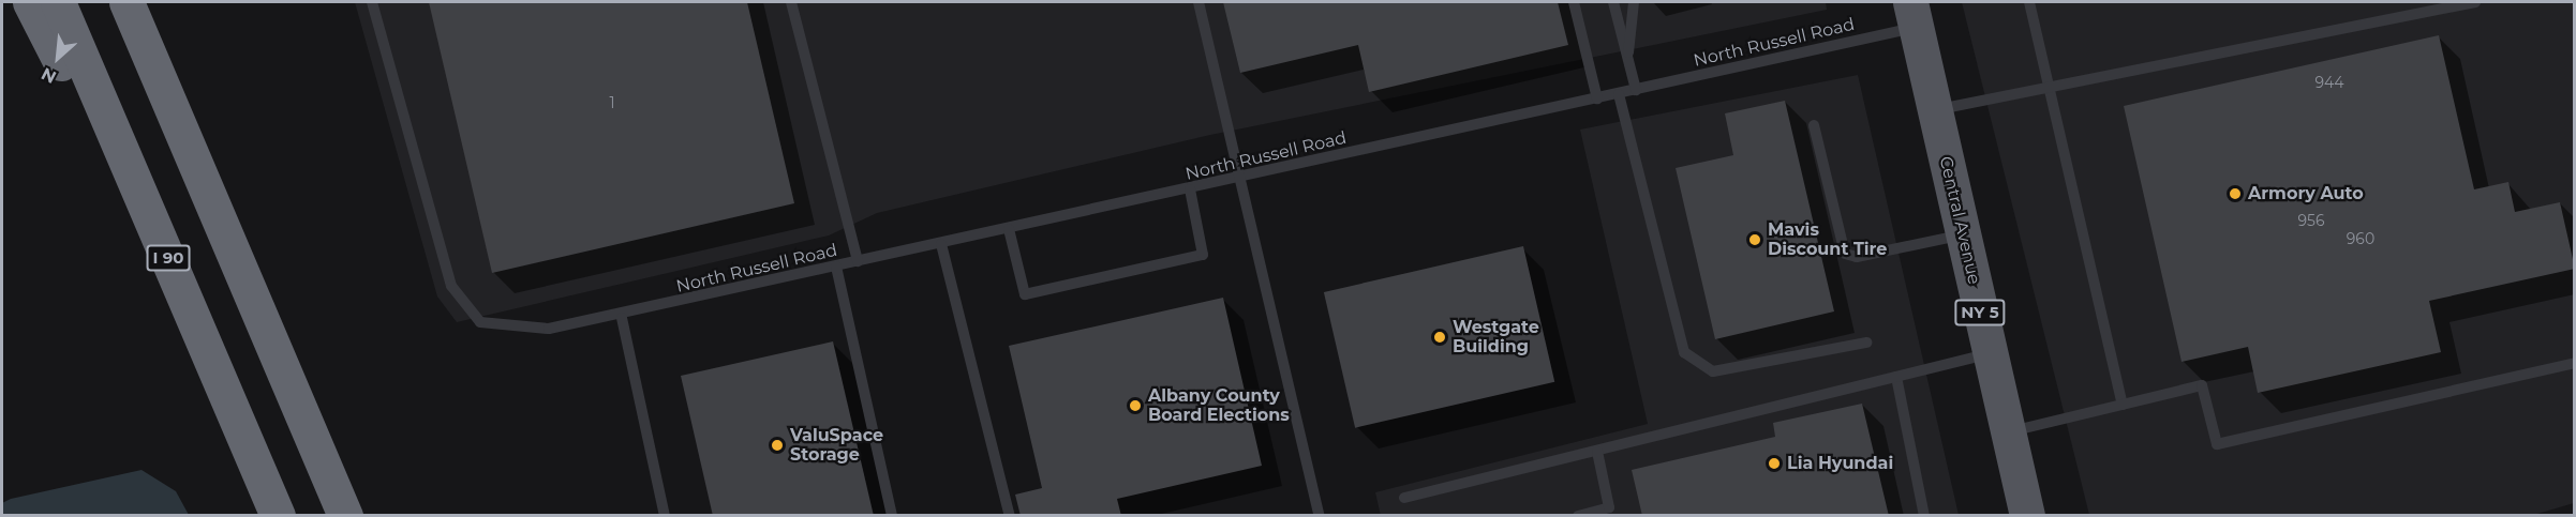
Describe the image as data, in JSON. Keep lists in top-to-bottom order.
{
  "streets": {
    "highway": ["I 90"],
    "main road": ["Central Avenue", "NY 5"],
    "lane": ["North Russell Road"]
  },
  "crossings": [
    ["North Russell Road", "Central Avenue"]
  ],
  "places": [
    "Armory Auto",
    "Mavis Discount Tire",
    "Westgate Building",
    "Albany County Board Elections",
    "ValuSpace Storage",
    "Lia Hyundai"
  ],
  "house_numbers": [
    "944",
    "1",
    "956",
    "960"
  ],
  "north": "bottom left"
}
